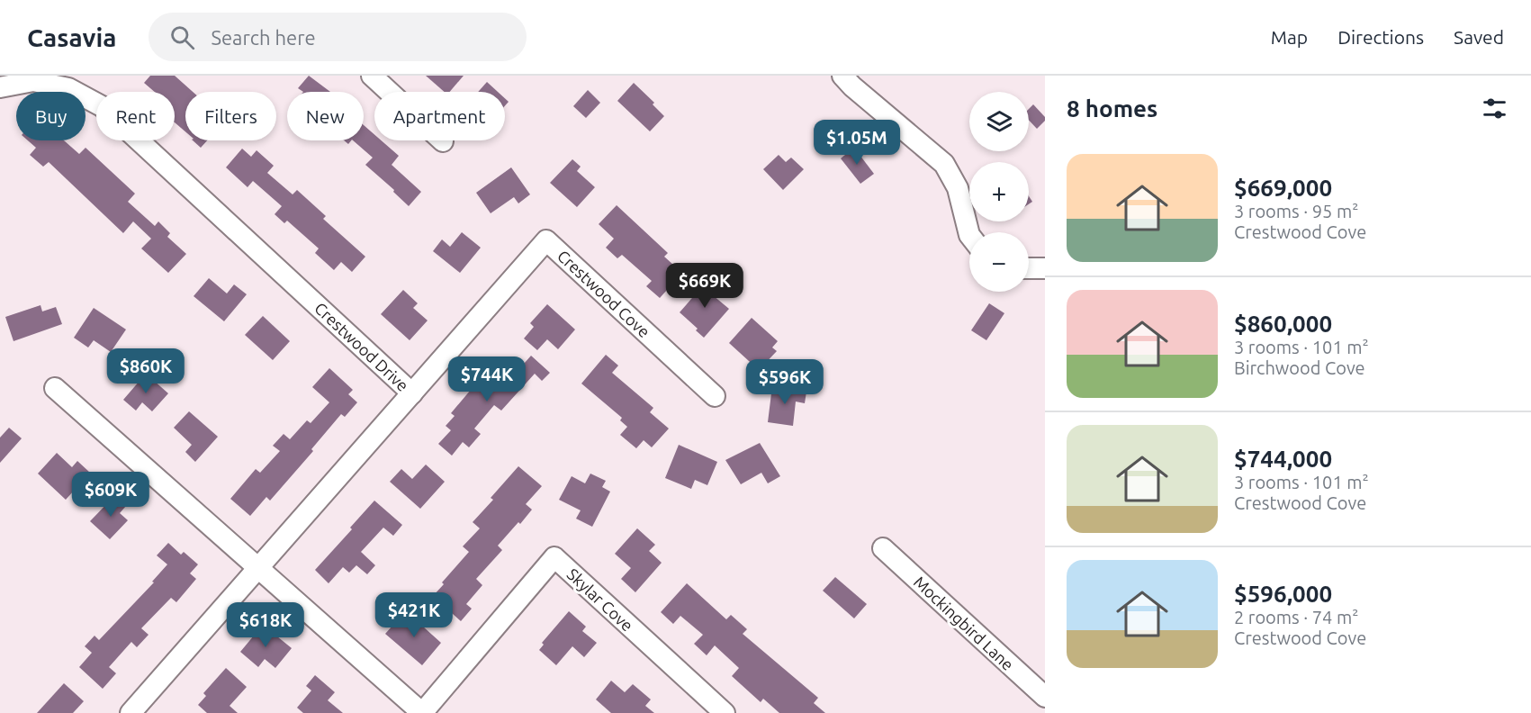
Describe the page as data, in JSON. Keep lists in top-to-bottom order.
{
  "streets": {
    "street": [
      "Crestwood Cove",
      "Crestwood Drive",
      "Skylar Cove",
      "Mockingbird Lane"
    ]
  },
  "crossings": [
    ["Crestwood Cove", "Crestwood Drive"]
  ],
  "page": {
    "header": "Casavia",
    "search": "Search here",
    "nav": ["Map", "Directions", "Saved"],
    "heading": "8 homes",
    "map_buttons": ["+", "−"],
    "chip": [
      "Buy",
      "Rent",
      "Filters",
      "New",
      "Apartment"
    ],
    "price": [
      "$1.05M",
      "$669K",
      "$860K",
      "$744K",
      "$596K",
      "$609K",
      "$421K",
      "$618K"
    ],
    "list": [
      {
        "name": "$669,000",
        "note": "3 rooms · 95 m² · Crestwood Cove"
      },
      {
        "name": "$860,000",
        "note": "3 rooms · 101 m² · Birchwood Cove"
      },
      {
        "name": "$744,000",
        "note": "3 rooms · 101 m² · Crestwood Cove"
      },
      {
        "name": "$596,000",
        "note": "2 rooms · 74 m² · Crestwood Cove"
      }
    ]
  }
}
